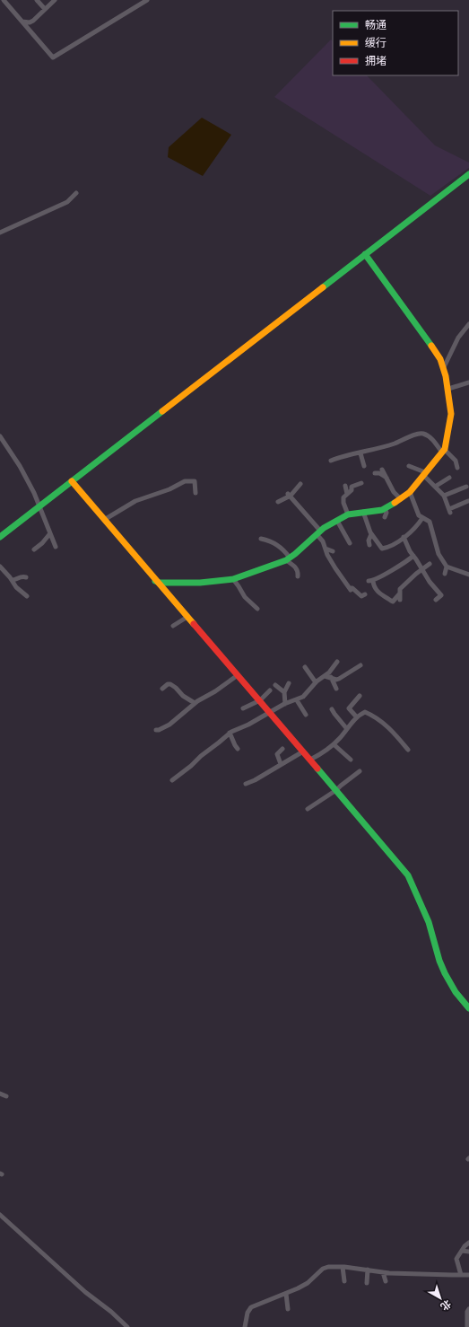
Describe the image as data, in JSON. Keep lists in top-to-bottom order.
{
  "legend": ["畅通", "缓行", "拥堵"],
  "north": "bottom right"
}
